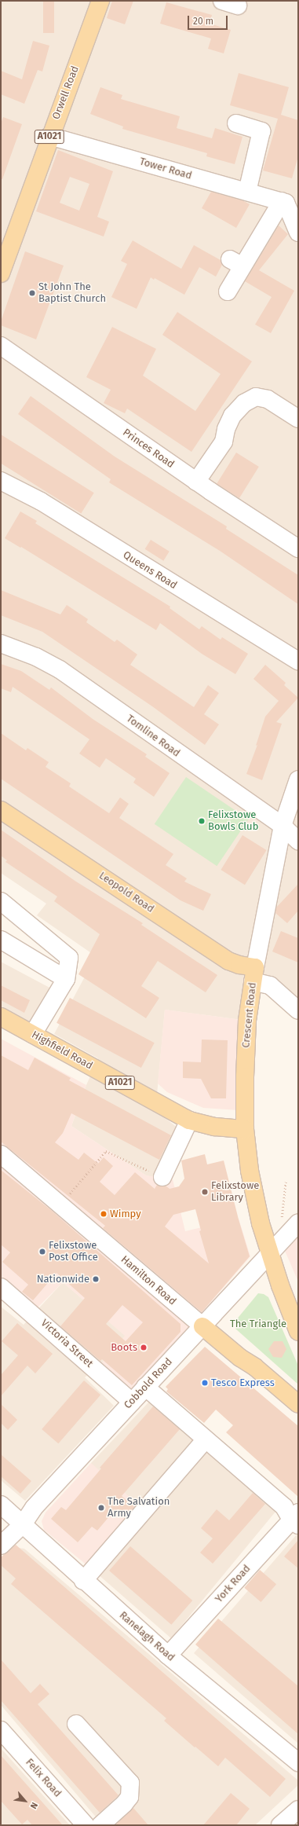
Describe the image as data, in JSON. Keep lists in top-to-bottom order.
{
  "streets": {
    "main road": [
      "Orwell Road",
      "A1021",
      "Leopold Road",
      "Crescent Road",
      "Highfield Road",
      "Hamilton Road"
    ],
    "street": [
      "Tower Road",
      "Princes Road",
      "Queens Road",
      "Tomline Road",
      "Victoria Street",
      "Cobbold Road",
      "York Road",
      "Ranelagh Road",
      "Felix Road"
    ]
  },
  "crossings": [
    ["Orwell Road", "Tower Road"],
    ["Tomline Road", "Crescent Road"],
    ["Leopold Road", "Crescent Road"],
    ["Crescent Road", "Highfield Road"],
    ["Crescent Road", "Cobbold Road"],
    ["Hamilton Road", "Cobbold Road"],
    ["Victoria Street", "Cobbold Road"],
    ["Cobbold Road", "Ranelagh Road"],
    ["York Road", "Ranelagh Road"]
  ],
  "parks": ["The Triangle"],
  "places": [
    "St John The Baptist Church",
    "Felixstowe Bowls Club",
    "Felixstowe Library",
    "Wimpy",
    "Felixstowe Post Office",
    "Nationwide",
    "Boots",
    "Tesco Express",
    "The Salvation Army"
  ],
  "scale_bar": "20 m",
  "north": "bottom right"
}
